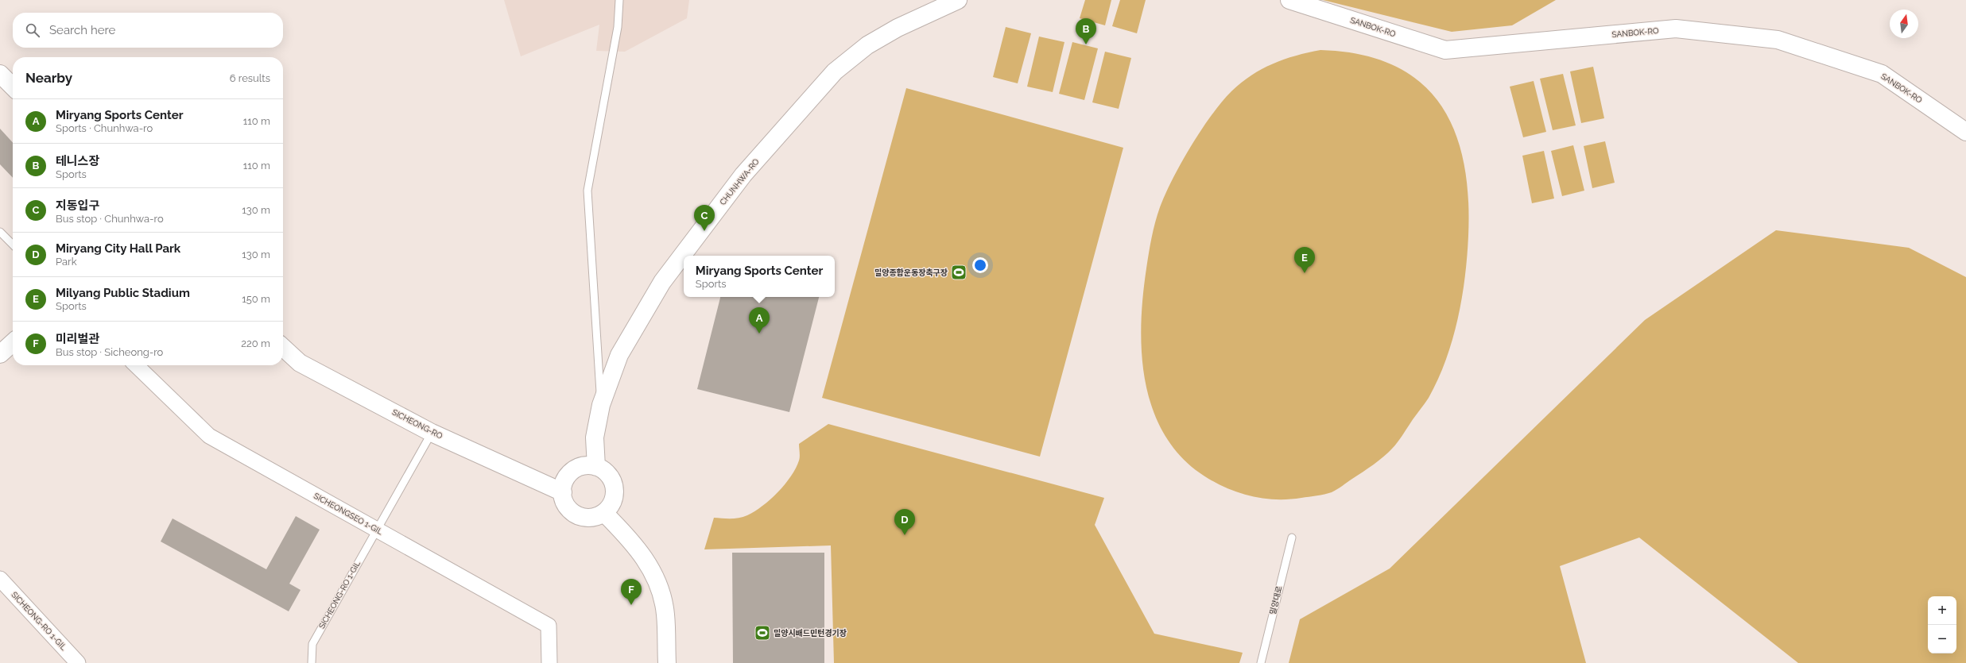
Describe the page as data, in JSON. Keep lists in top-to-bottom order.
{
  "streets": {
    "street": [
      "SANBOK-RO",
      "CHUNHWA-RO",
      "SICHEONG-RO",
      "SICHEONGSEO 1-GIL",
      "SICHEONG-RO 1-GIL"
    ],
    "lane": ["밀양대로"]
  },
  "crossings": [
    ["CHUNHWA-RO", "SICHEONG-RO"],
    ["SICHEONG-RO", "SICHEONG-RO 1-GIL"],
    ["SICHEONGSEO 1-GIL", "SICHEONG-RO 1-GIL"]
  ],
  "places": {
    "sports": ["밀양종합운동장축구장", "밀양시배드민턴경기장"]
  },
  "north": "top",
  "page": {
    "search": "Search here",
    "pins": [
      "B",
      "C",
      "E",
      "A",
      "D",
      "F"
    ],
    "heading": ["Nearby", "6 results"],
    "list": [
      {
        "mark": "A",
        "name": "Miryang Sports Center",
        "note": "Sports · Chunhwa-ro",
        "value": "110 m"
      },
      {
        "mark": "B",
        "name": "테니스장",
        "note": "Sports",
        "value": "110 m"
      },
      {
        "mark": "C",
        "name": "지동입구",
        "note": "Bus stop · Chunhwa-ro",
        "value": "130 m"
      },
      {
        "mark": "D",
        "name": "Miryang City Hall Park",
        "note": "Park",
        "value": "130 m"
      },
      {
        "mark": "E",
        "name": "Milyang Public Stadium",
        "note": "Sports",
        "value": "150 m"
      },
      {
        "mark": "F",
        "name": "미리벌관",
        "note": "Bus stop · Sicheong-ro",
        "value": "220 m"
      }
    ],
    "popup": ["Miryang Sports Center", "Sports"],
    "map_buttons": ["+", "−"]
  }
}
